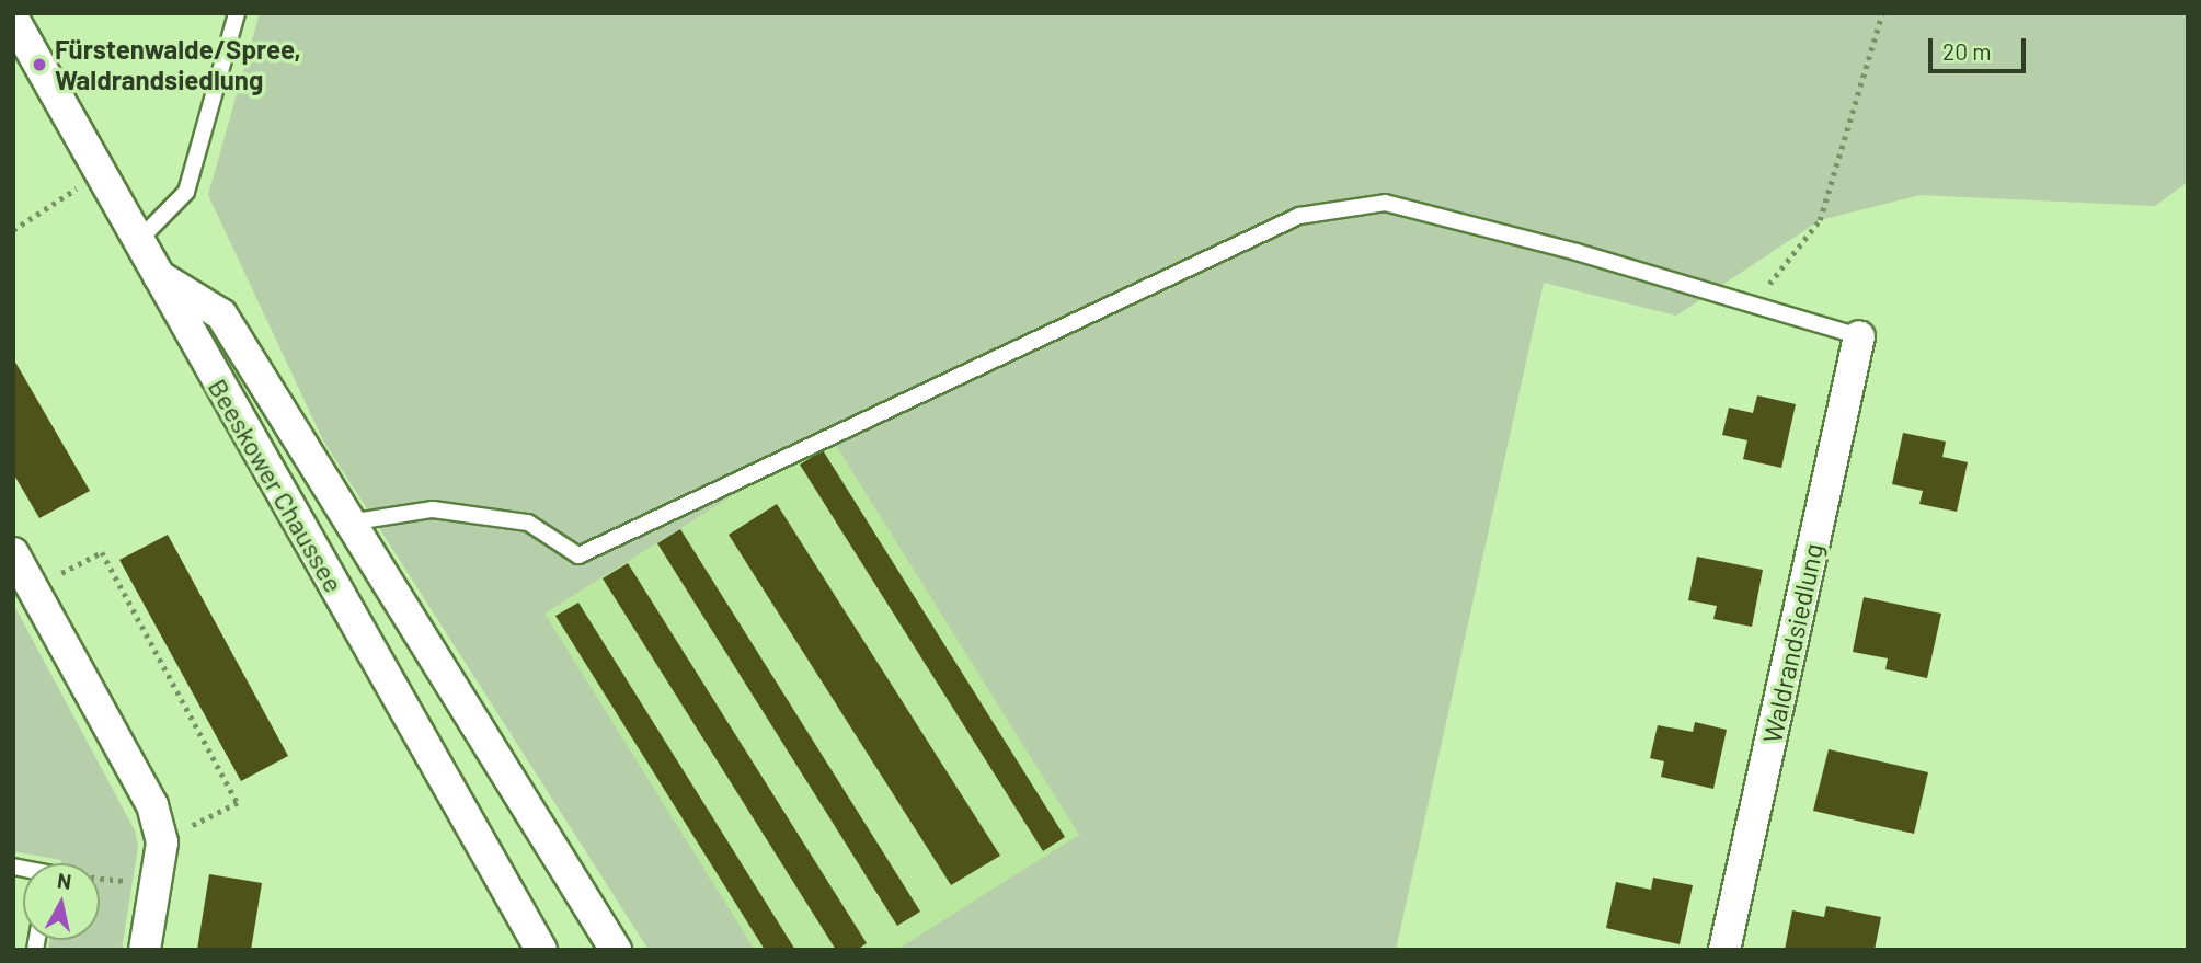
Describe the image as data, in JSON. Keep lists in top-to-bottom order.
{
  "streets": {
    "street": ["Beeskower Chaussee", "Waldrandsiedlung"]
  },
  "places": ["Fürstenwalde/Spree, Waldrandsiedlung"],
  "scale_bar": "20 m",
  "north": "top"
}
